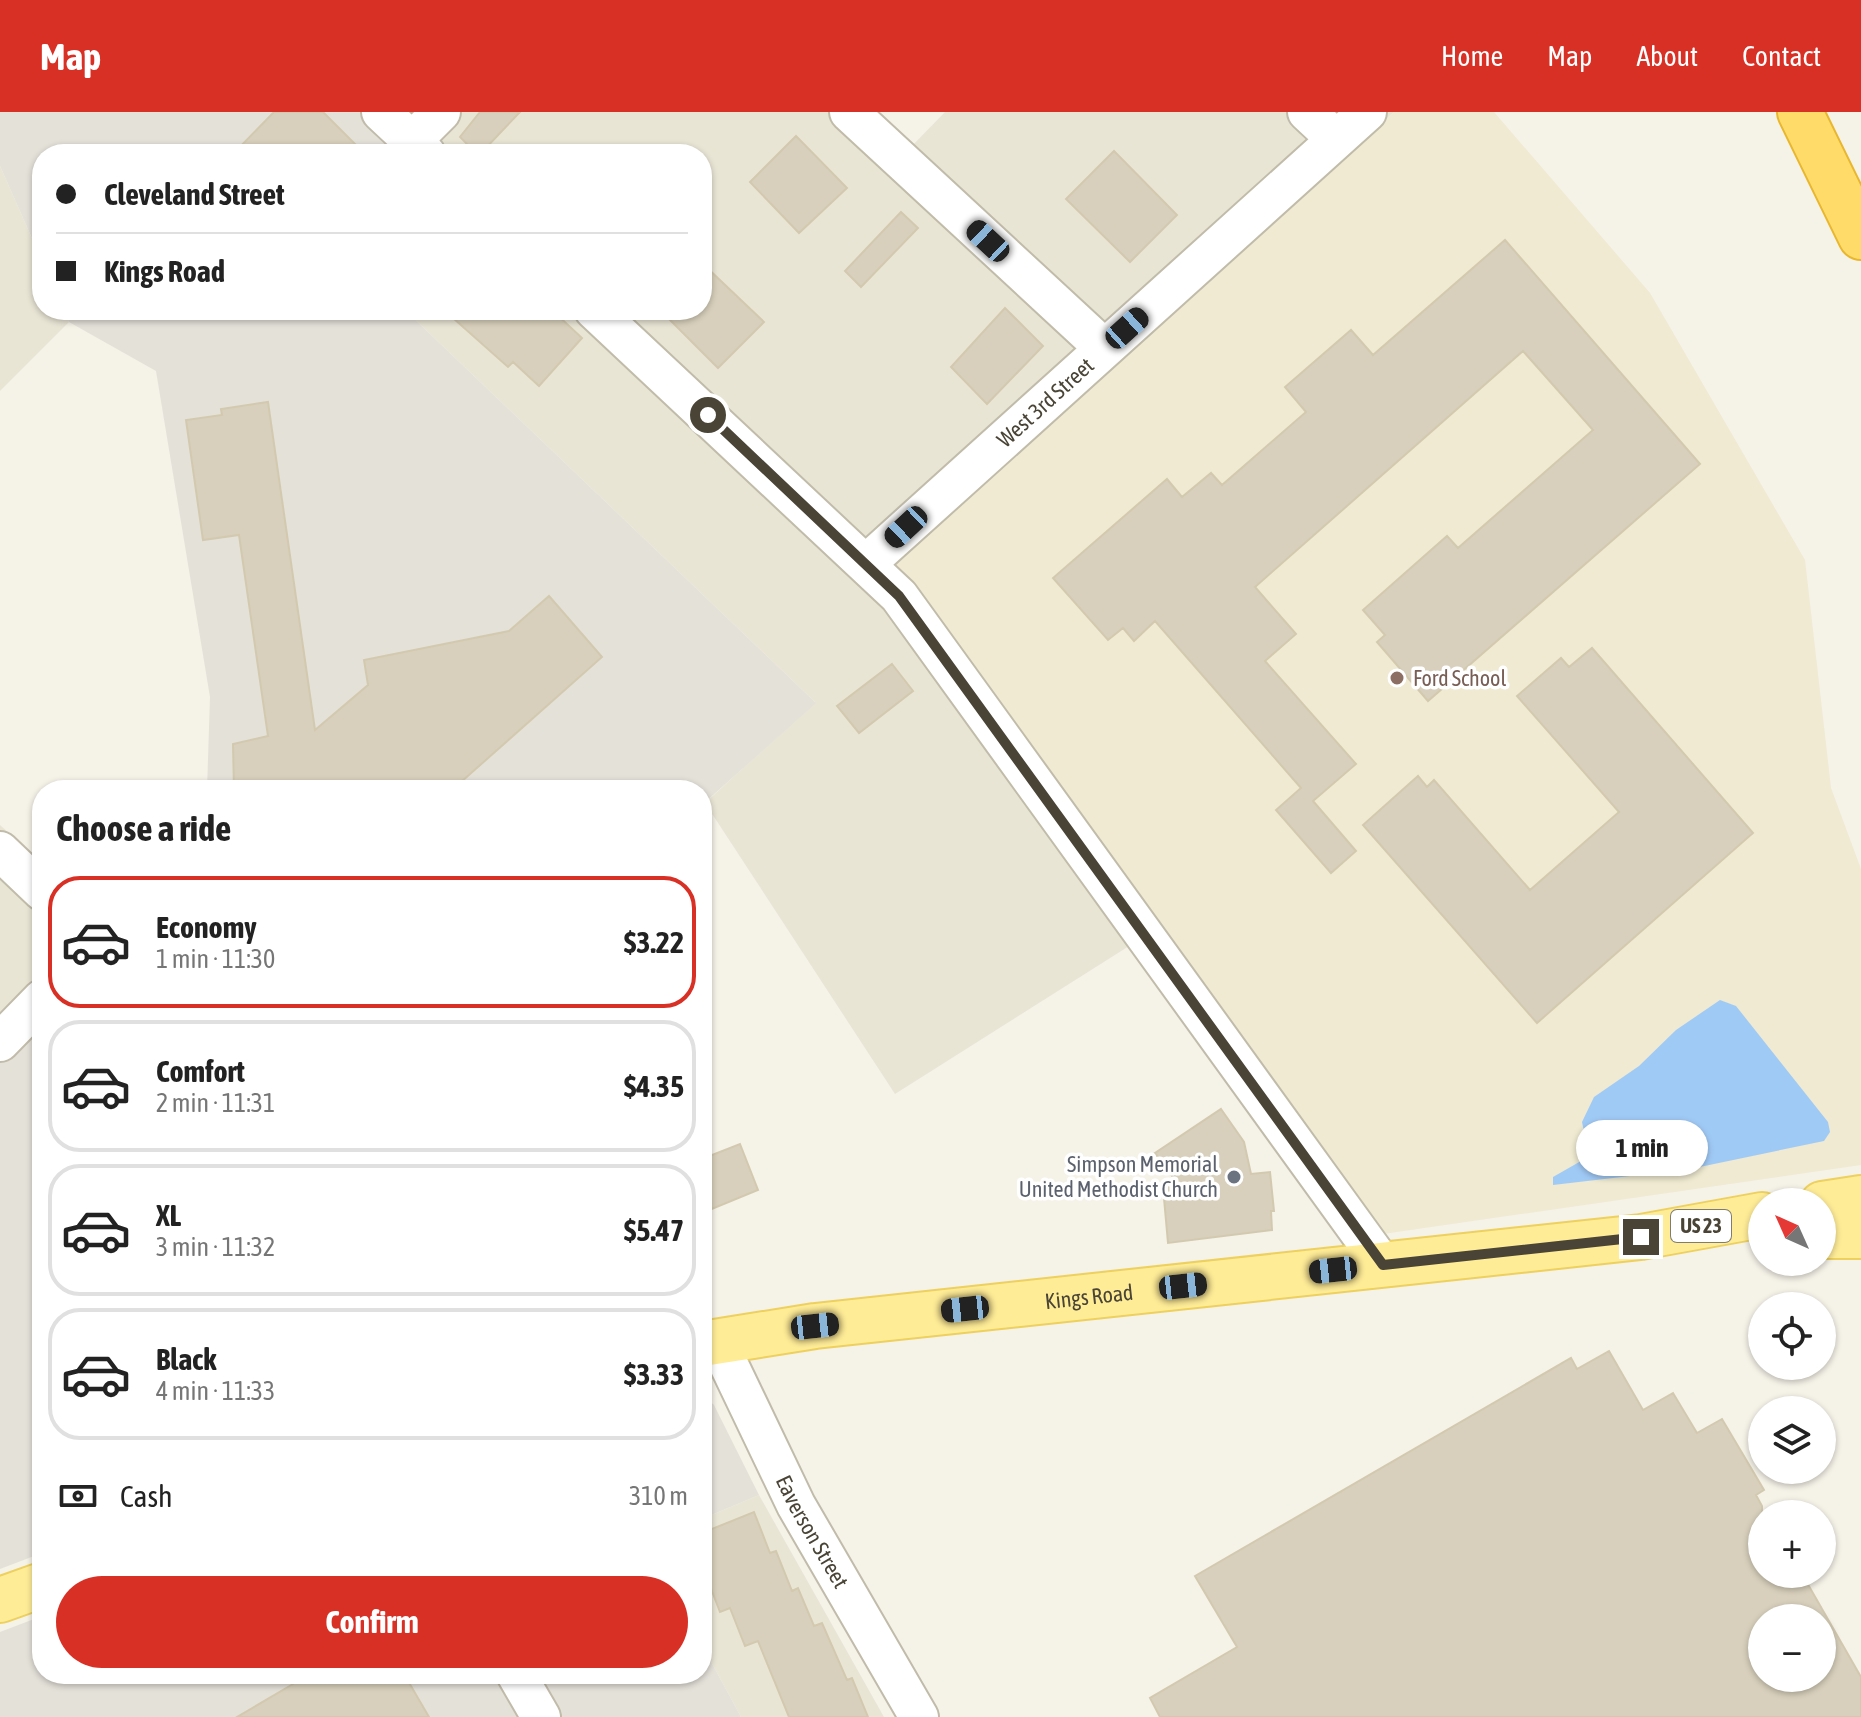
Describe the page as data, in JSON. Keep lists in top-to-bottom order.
{
  "streets": {
    "main road": ["US 23", "Kings Road"],
    "street": ["West 3rd Street", "Eaverson Street"]
  },
  "crossings": [
    ["US 23", "Kings Road"]
  ],
  "places": ["Ford School", "Simpson Memorial United Methodist Church"],
  "north": "top left",
  "page": {
    "header": "Map",
    "nav": [
      "Home",
      "Map",
      "About",
      "Contact"
    ],
    "banner": ["Cleveland Street", "Kings Road"],
    "heading": "Choose a ride",
    "list": [
      {
        "name": "Economy",
        "note": "1 min · 11:30",
        "value": "$3.22"
      },
      {
        "name": "Comfort",
        "note": "2 min · 11:31",
        "value": "$4.35"
      },
      {
        "name": "XL",
        "note": "3 min · 11:32",
        "value": "$5.47"
      },
      {
        "name": "Black",
        "note": "4 min · 11:33",
        "value": "$3.33"
      }
    ],
    "bubble": "1 min",
    "map_buttons": ["+", "−"],
    "pay": ["Cash", "310 m"],
    "buttons": "Confirm"
  }
}
